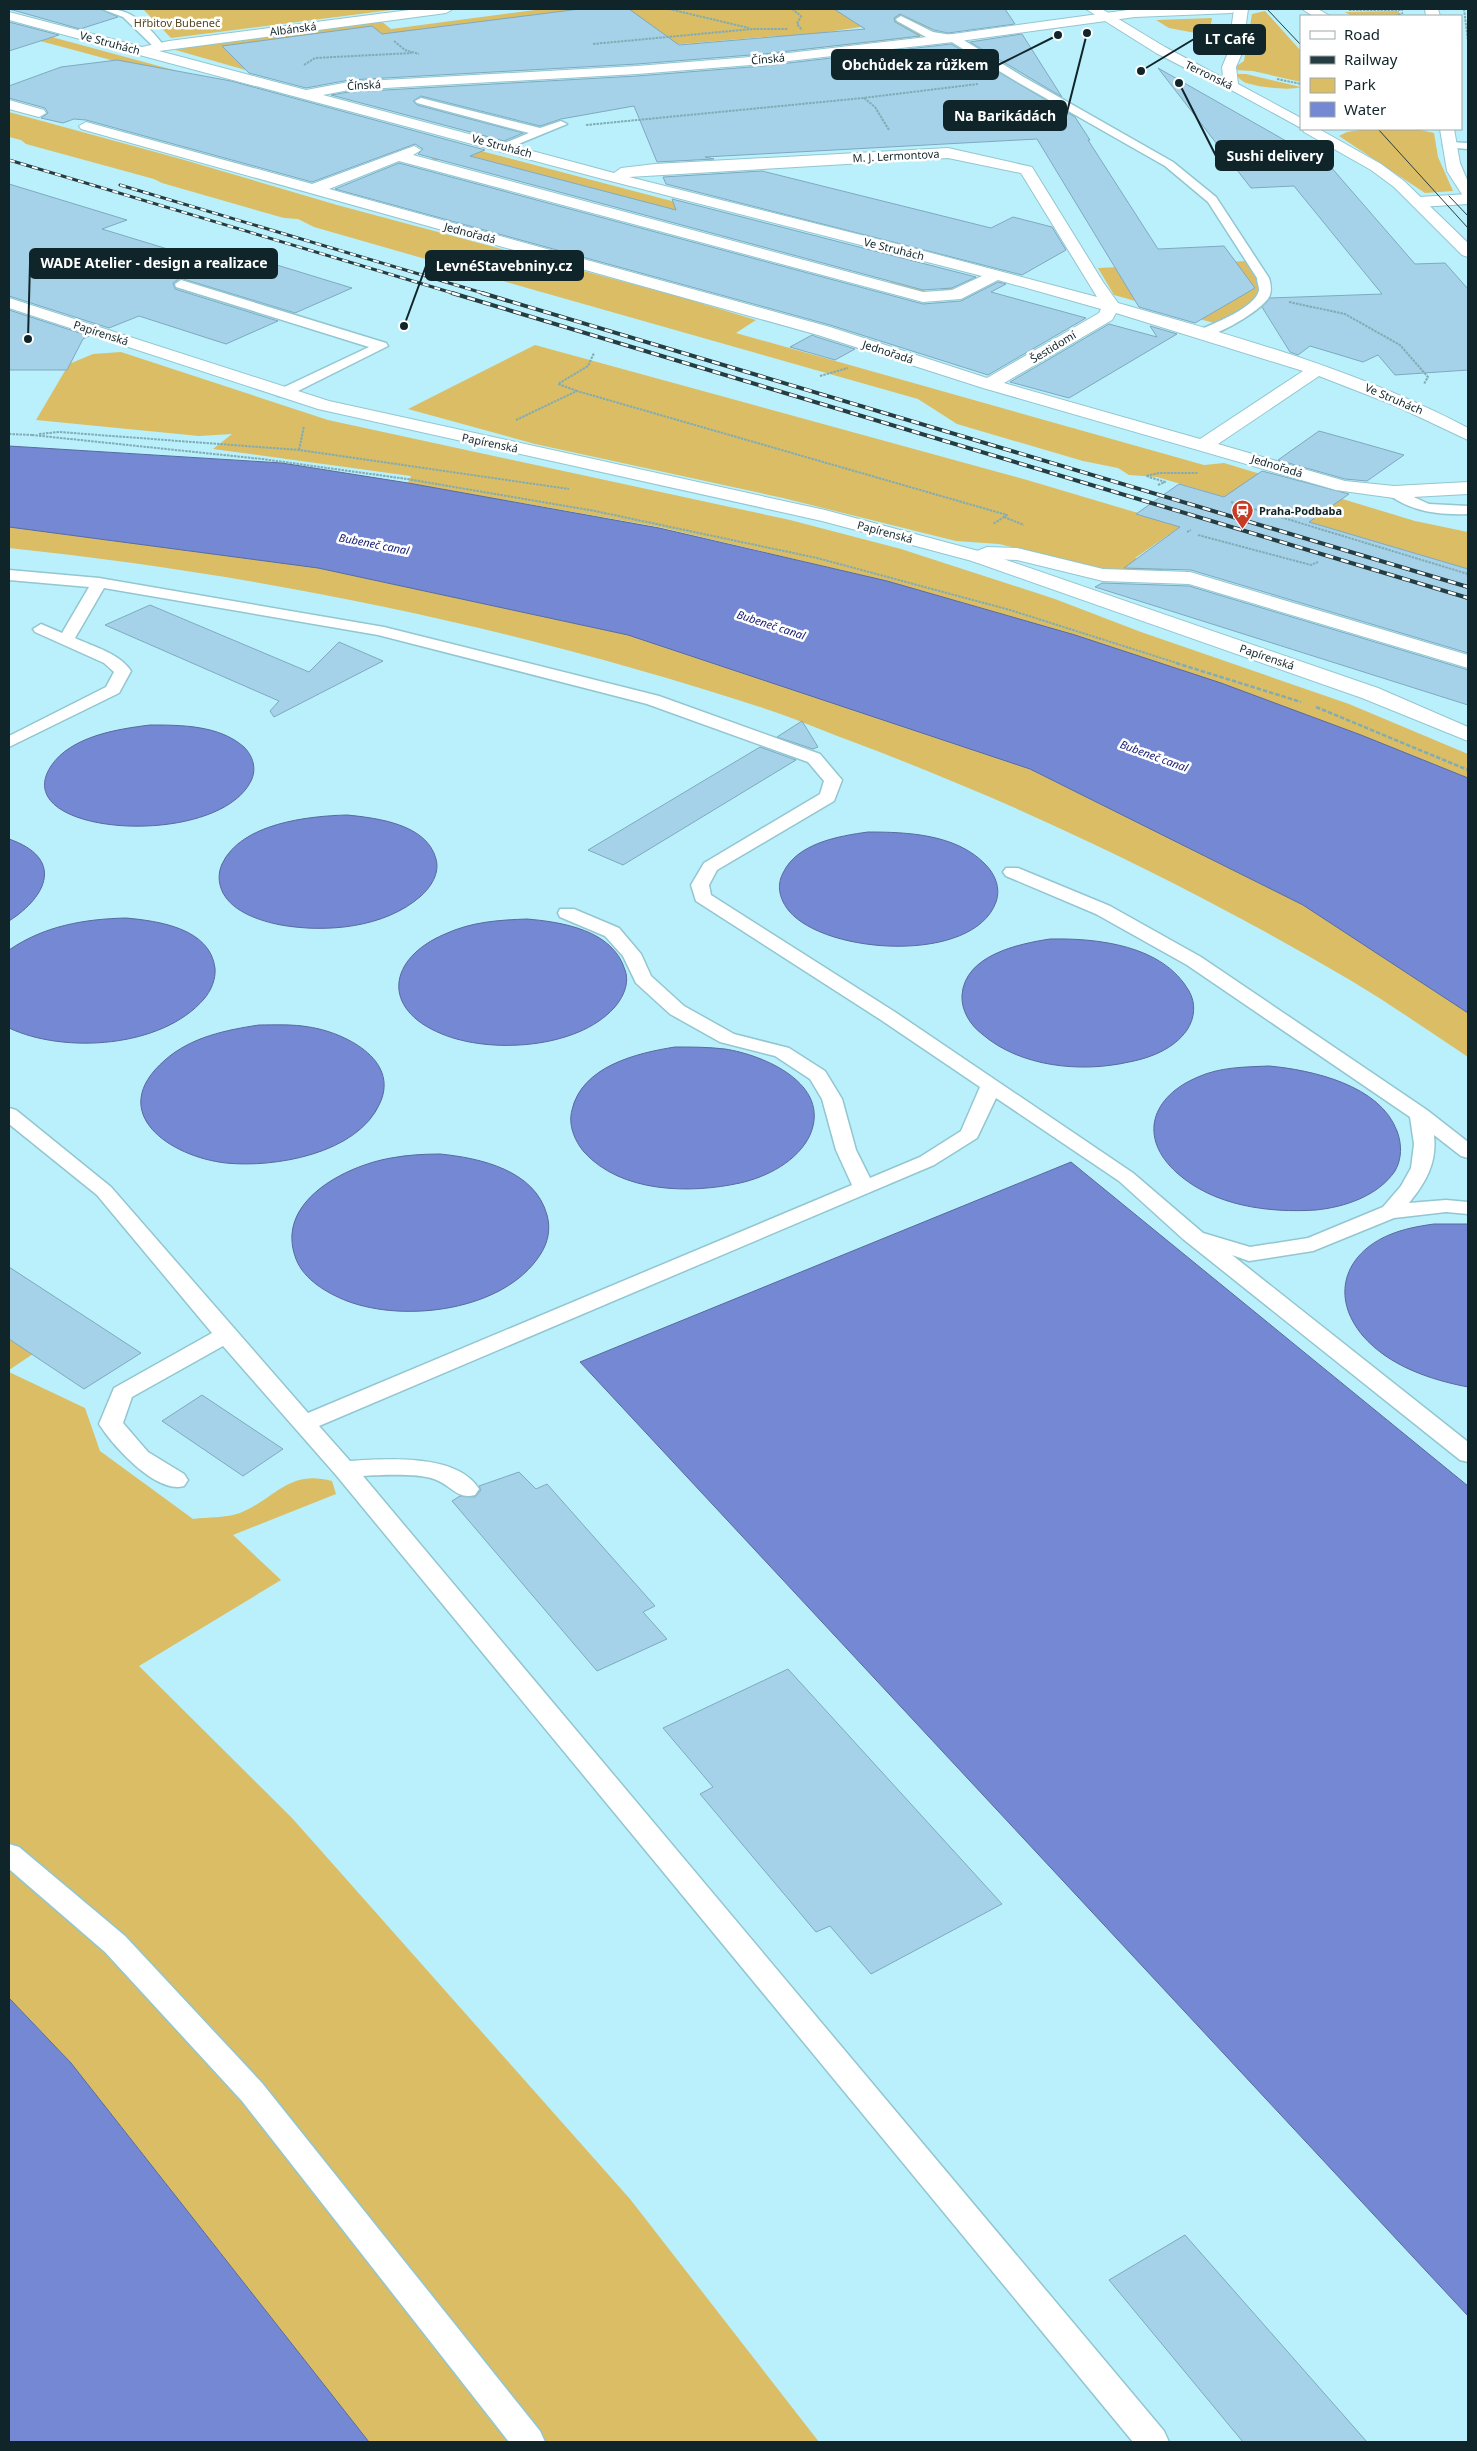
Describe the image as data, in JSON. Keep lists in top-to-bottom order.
{
  "streets": {
    "street": [
      "Albánská",
      "Ve Struhách",
      "Čínská",
      "Terronská",
      "M. J. Lermontova",
      "Jednořadá",
      "Papírenská",
      "Šestidomí"
    ]
  },
  "crossings": [
    ["Albánská", "Ve Struhách"],
    ["Ve Struhách", "Čínská"],
    ["Ve Struhách", "M. J. Lermontova"],
    ["Ve Struhách", "Šestidomí"],
    ["Čínská", "Terronská"],
    ["M. J. Lermontova", "Šestidomí"],
    ["Jednořadá", "Šestidomí"]
  ],
  "water": ["Bubeneč canal"],
  "parks": ["Hřbitov Bubeneč"],
  "places": {
    "other": [
      "Na Barikádách",
      "Obchůdek za růžkem",
      "LT Café",
      "Sushi delivery",
      "LevnéStavebniny.cz",
      "WADE Atelier - design a realizace"
    ],
    "station": ["Praha-Podbaba"]
  },
  "legend": [
    "Road",
    "Railway",
    "Park",
    "Water"
  ]
}
